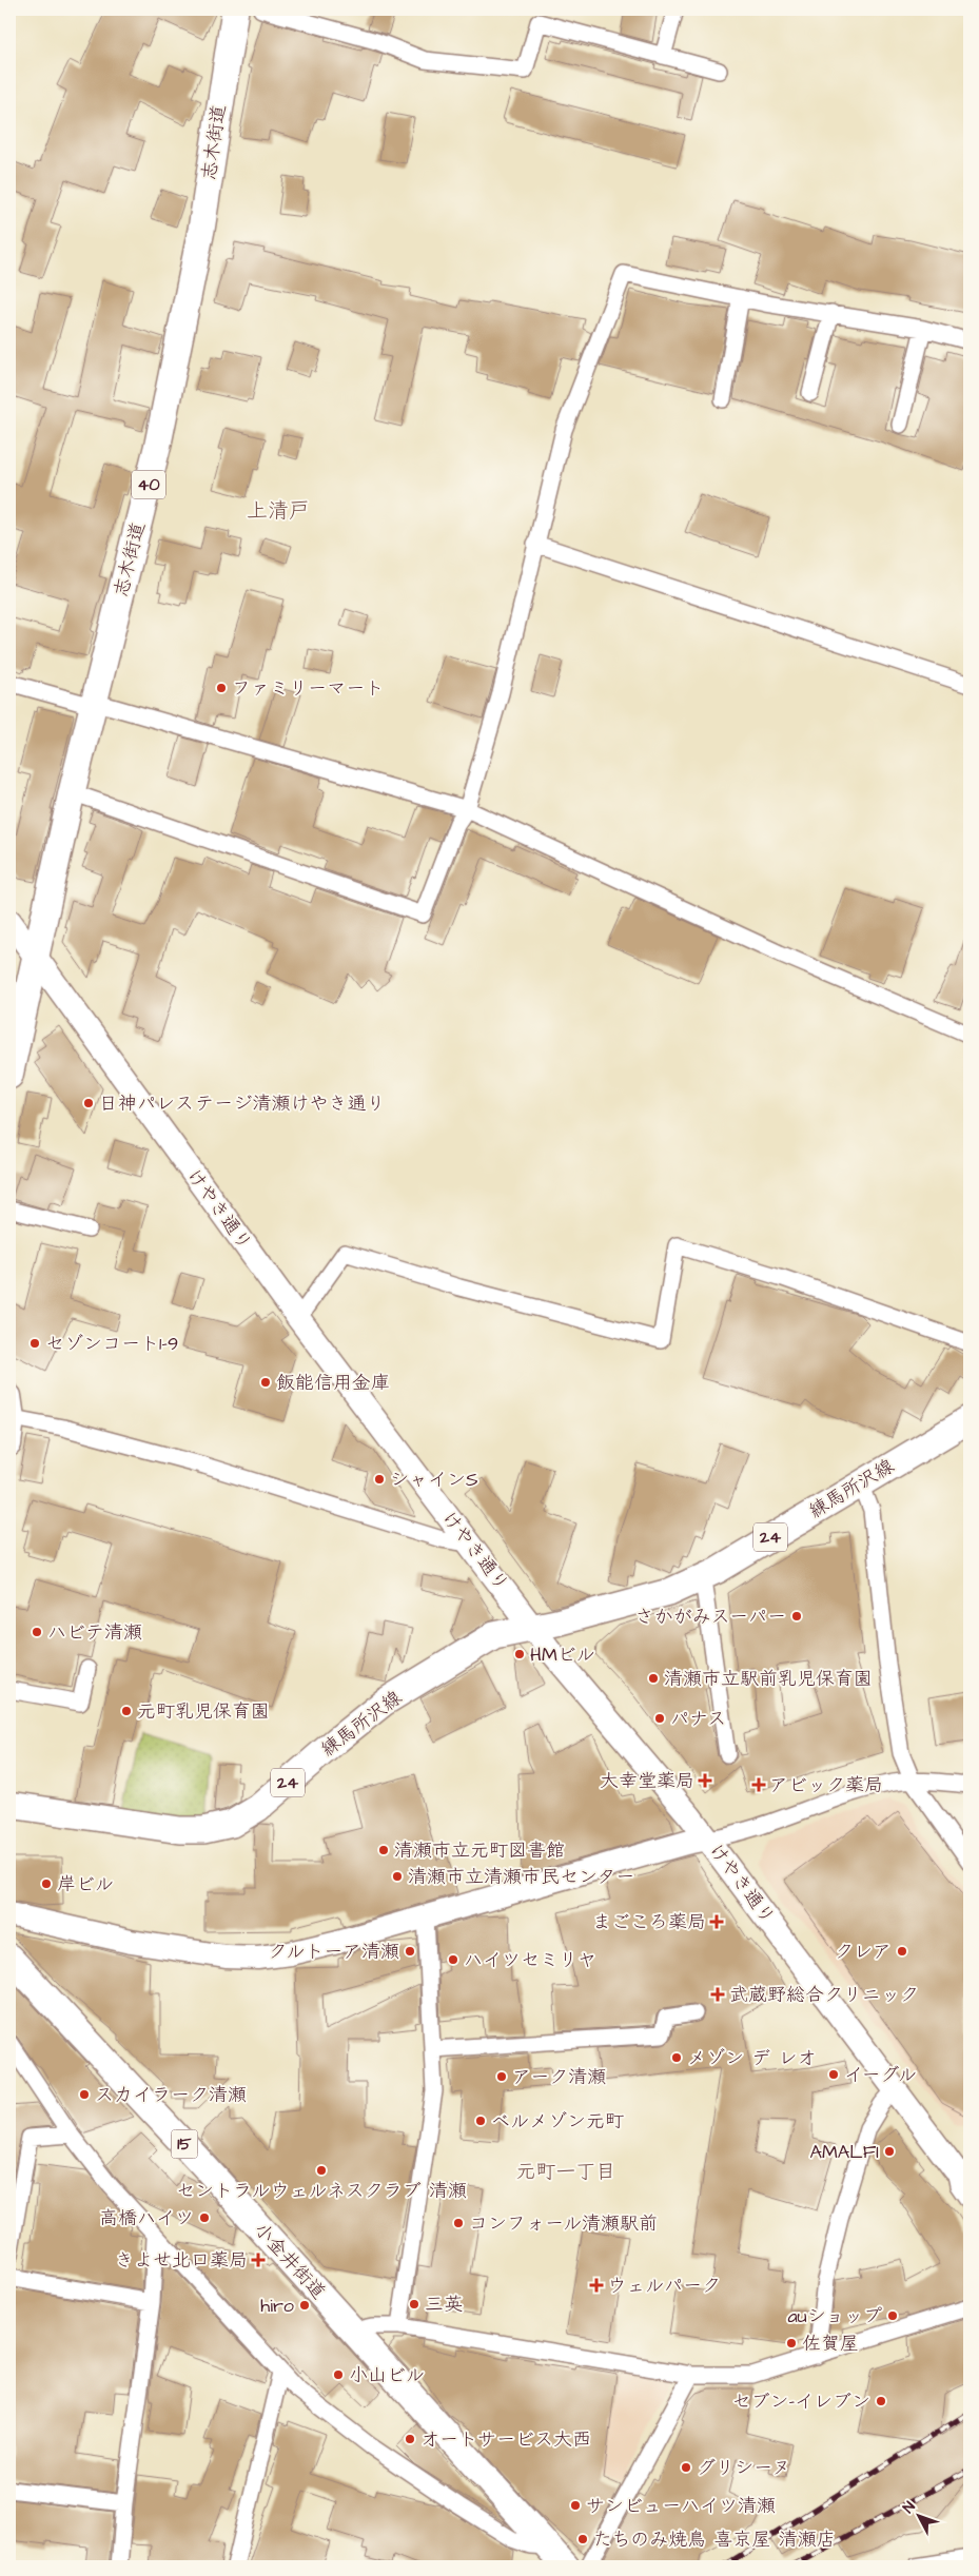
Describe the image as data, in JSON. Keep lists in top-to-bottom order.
{
  "streets": {
    "main road": [
      "志木街道",
      "40",
      "練馬所沢線",
      "24",
      "15",
      "小金井街道"
    ],
    "street": ["けやき通り"]
  },
  "crossings": [
    ["志木街道", "けやき通り"],
    ["けやき通り", "練馬所沢線"]
  ],
  "districts": ["上清戸", "元町一丁目"],
  "places": {
    "other": [
      "ファミリーマート",
      "日神パレステージ清瀬けやき通り",
      "セゾンコート1-9",
      "飯能信用金庫",
      "シャインS",
      "さかがみスーパー",
      "ハビテ清瀬",
      "HMビル",
      "清瀬市立駅前乳児保育園",
      "元町乳児保育園",
      "パナス",
      "清瀬市立元町図書館",
      "清瀬市立清瀬市民センター",
      "岸ビル",
      "クルトーア清瀬",
      "クレア",
      "ハイツセミリヤ",
      "メゾン デ レオ",
      "イーグル",
      "アーク清瀬",
      "スカイラーク清瀬",
      "ベルメゾン元町",
      "AMALFI",
      "セントラルウェルネスクラブ 清瀬",
      "高橋ハイツ",
      "コンフォール清瀬駅前",
      "三英",
      "hiro",
      "auショップ",
      "佐賀屋",
      "小山ビル",
      "セブン-イレブン",
      "オートサービス大西",
      "グリシーヌ",
      "サンビューハイツ清瀬",
      "たちのみ焼鳥 喜京屋 清瀬店"
    ],
    "health": [
      "大幸堂薬局",
      "アビック薬局",
      "まごころ薬局",
      "武蔵野総合クリニック",
      "きよせ北口薬局",
      "ウェルパーク"
    ]
  },
  "north": "top left"
}
